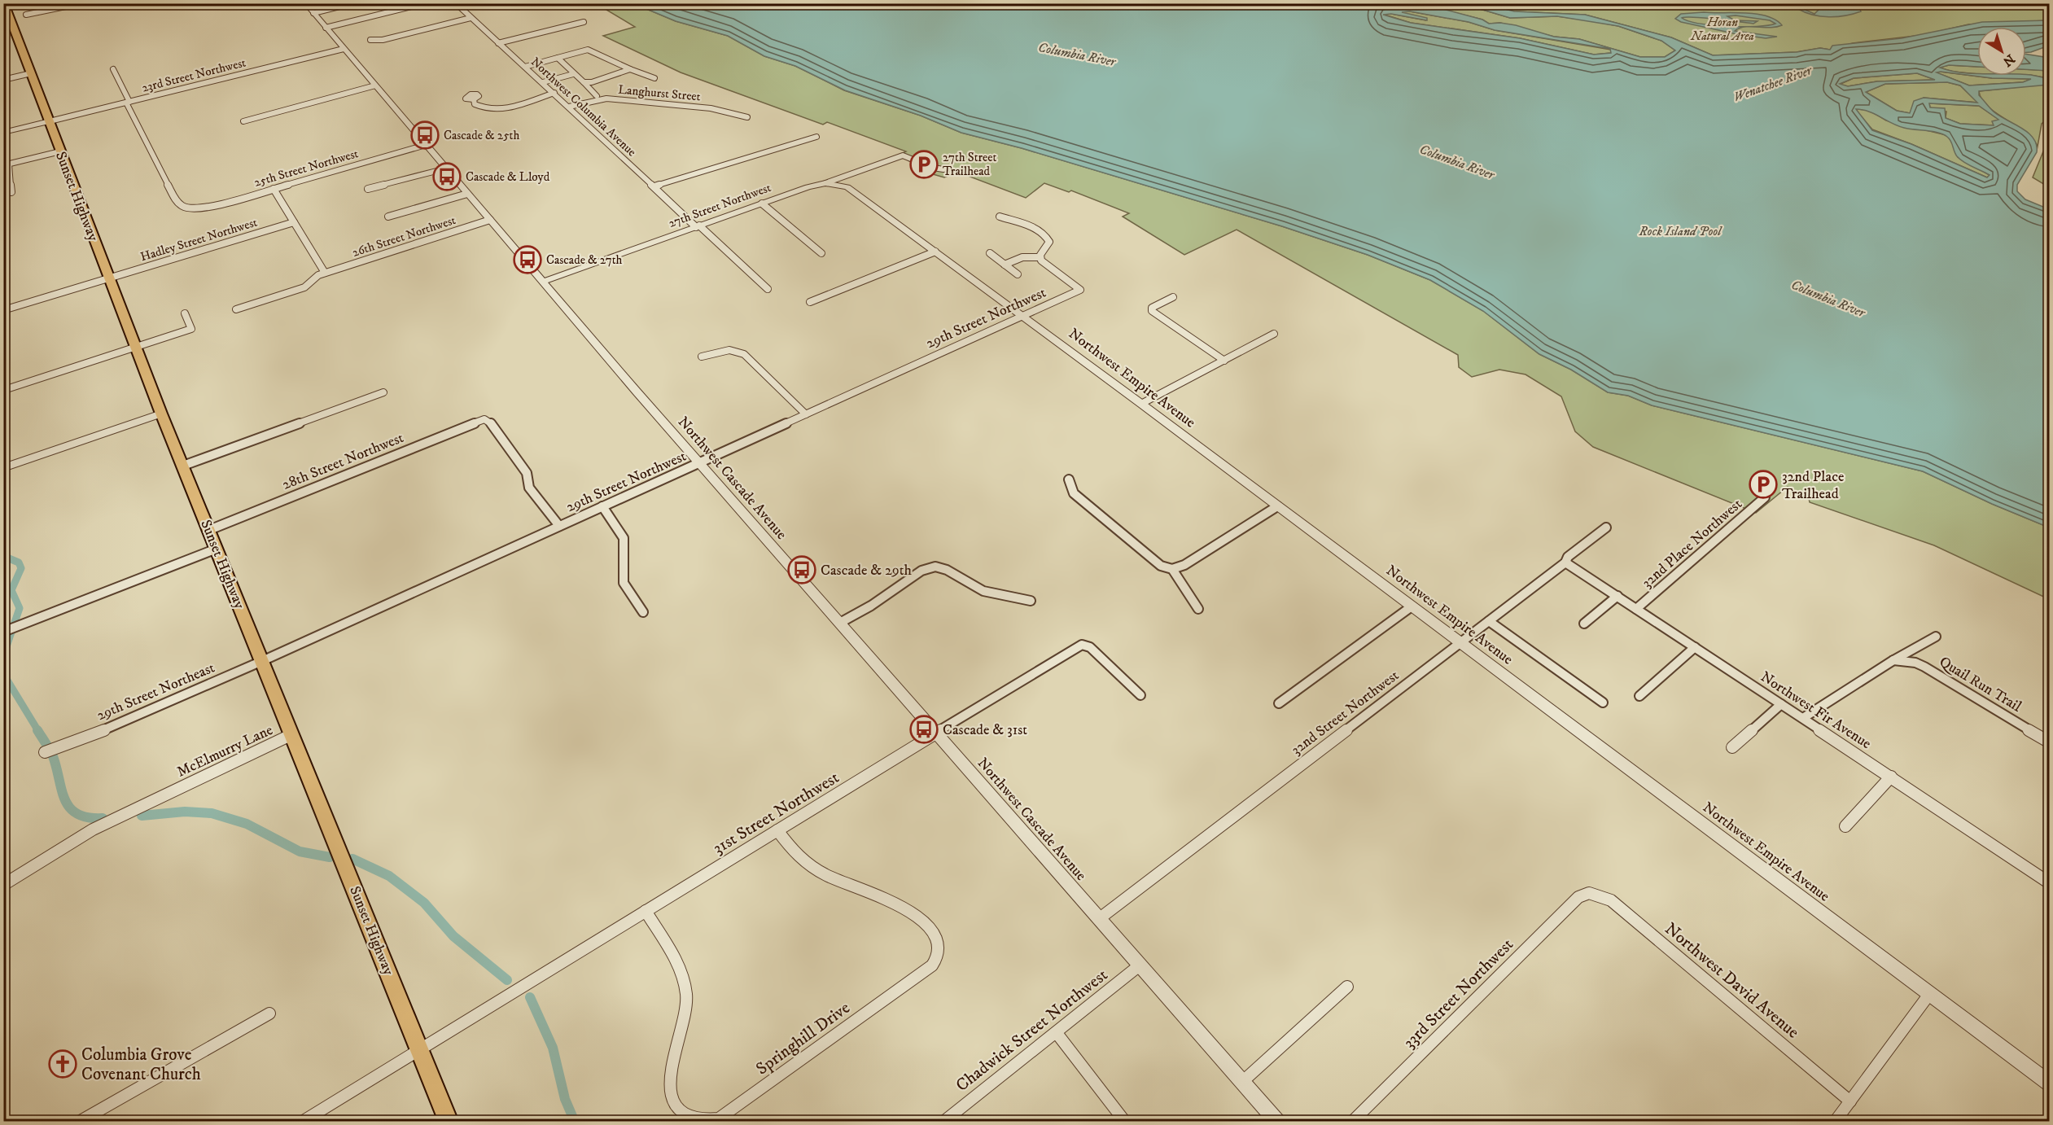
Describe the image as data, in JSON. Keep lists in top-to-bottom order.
{
  "streets": {
    "highway": ["Sunset Highway"],
    "street": [
      "23rd Street Northwest",
      "Langhurst Street",
      "Northwest Columbia Avenue",
      "25th Street Northwest",
      "27th Street Northwest",
      "26th Street Northwest",
      "Hadley Street Northwest",
      "29th Street Northwest",
      "Northwest Empire Avenue",
      "28th Street Northwest",
      "Northwest Cascade Avenue",
      "32nd Place Northwest",
      "Quail Run Trail",
      "29th Street Northeast",
      "Northwest Fir Avenue",
      "32nd Street Northwest",
      "McElmurry Lane",
      "31st Street Northwest",
      "Northwest David Avenue",
      "33rd Street Northwest",
      "Chadwick Street Northwest",
      "Springhill Drive"
    ]
  },
  "crossings": [
    ["23rd Street Northwest", "25th Street Northwest"],
    ["23rd Street Northwest", "Sunset Highway"],
    ["23rd Street Northwest", "Northwest Cascade Avenue"],
    ["Langhurst Street", "Northwest Columbia Avenue"],
    ["Northwest Columbia Avenue", "27th Street Northwest"],
    ["25th Street Northwest", "Northwest Cascade Avenue"],
    ["Sunset Highway", "Hadley Street Northwest"],
    ["Sunset Highway", "29th Street Northwest"],
    ["Sunset Highway", "28th Street Northwest"],
    ["Sunset Highway", "29th Street Northeast"],
    ["Sunset Highway", "McElmurry Lane"],
    ["Sunset Highway", "31st Street Northwest"],
    ["27th Street Northwest", "Northwest Empire Avenue"],
    ["27th Street Northwest", "Northwest Cascade Avenue"],
    ["26th Street Northwest", "Northwest Cascade Avenue"],
    ["29th Street Northwest", "Northwest Empire Avenue"],
    ["29th Street Northwest", "28th Street Northwest"],
    ["29th Street Northwest", "Northwest Cascade Avenue"],
    ["29th Street Northwest", "29th Street Northeast"],
    ["Northwest Empire Avenue", "32nd Street Northwest"],
    ["Northwest Cascade Avenue", "32nd Street Northwest"],
    ["Northwest Cascade Avenue", "31st Street Northwest"],
    ["Northwest Cascade Avenue", "Chadwick Street Northwest"],
    ["32nd Place Northwest", "Northwest Fir Avenue"],
    ["Northwest Fir Avenue", "32nd Street Northwest"],
    ["31st Street Northwest", "Springhill Drive"],
    ["Northwest David Avenue", "33rd Street Northwest"]
  ],
  "water": ["Columbia River", "Wenatchee River", "Rock Island Pool"],
  "parks": ["Horan Natural Area"],
  "places": {
    "bus stop": [
      "Cascade & 25th",
      "Cascade & Lloyd",
      "Cascade & 27th",
      "Cascade & 29th",
      "Cascade & 31st"
    ],
    "parking": ["27th Street Trailhead", "32nd Place Trailhead"],
    "church": ["Columbia Grove Covenant Church"]
  },
  "north": "bottom right"
}
